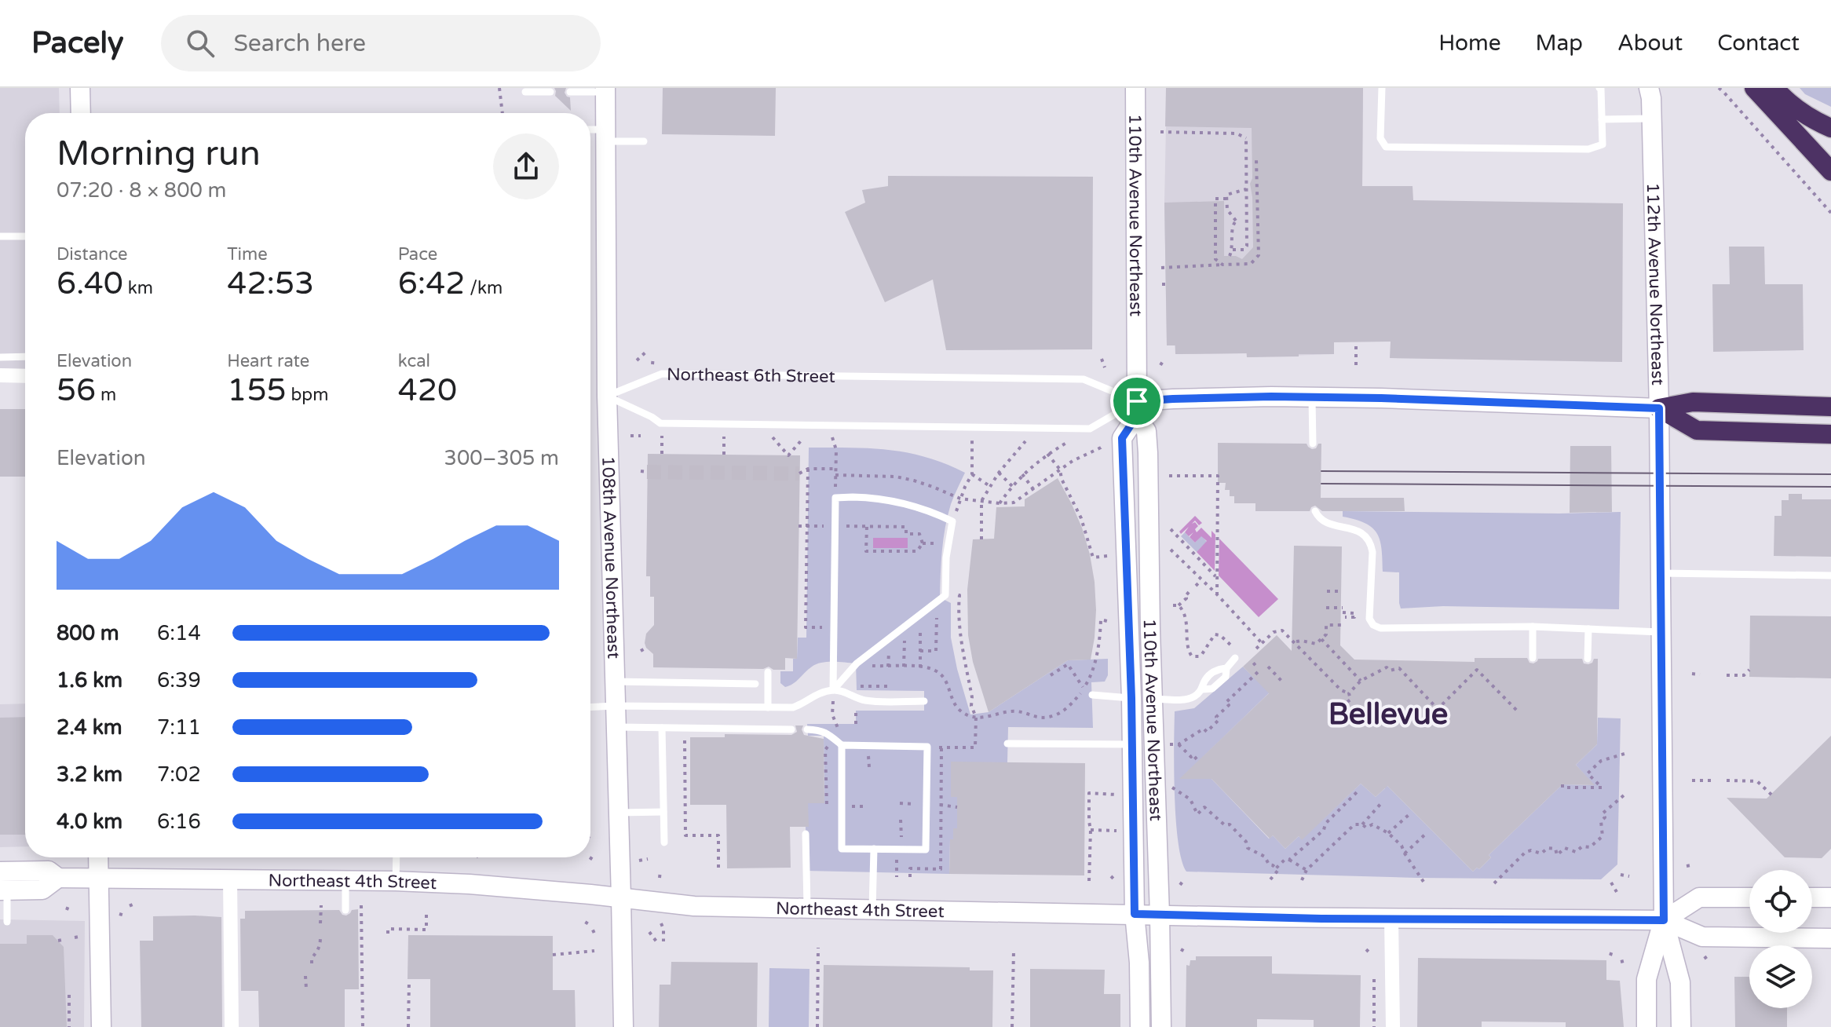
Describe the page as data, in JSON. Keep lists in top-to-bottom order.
{
  "streets": {
    "main road": [
      "110th Avenue Northeast",
      "112th Avenue Northeast",
      "Northeast 6th Street",
      "108th Avenue Northeast",
      "Northeast 4th Street"
    ]
  },
  "crossings": [
    ["110th Avenue Northeast", "Northeast 6th Street"],
    ["110th Avenue Northeast", "Northeast 4th Street"],
    ["112th Avenue Northeast", "Northeast 6th Street"],
    ["112th Avenue Northeast", "Northeast 4th Street"],
    ["Northeast 6th Street", "108th Avenue Northeast"],
    ["108th Avenue Northeast", "Northeast 4th Street"]
  ],
  "districts": ["Bellevue"],
  "page": {
    "header": "Pacely",
    "search": "Search here",
    "nav": [
      "Home",
      "Map",
      "About",
      "Contact"
    ],
    "heading": ["Morning run", "07:20 · 8 × 800 m"],
    "stats": [
      ["Distance", "6.40 km"],
      ["Time", "42:53"],
      ["Pace", "6:42 /km"],
      ["Elevation", "56 m"],
      ["Heart rate", "155 bpm"],
      ["kcal", "420"]
    ],
    "chart": ["Elevation", "300–305 m"],
    "list": [
      {
        "name": "800 m",
        "note": "6:14"
      },
      {
        "name": "1.6 km",
        "note": "6:39"
      },
      {
        "name": "2.4 km",
        "note": "7:11"
      },
      {
        "name": "3.2 km",
        "note": "7:02"
      },
      {
        "name": "4.0 km",
        "note": "6:16"
      }
    ]
  }
}
